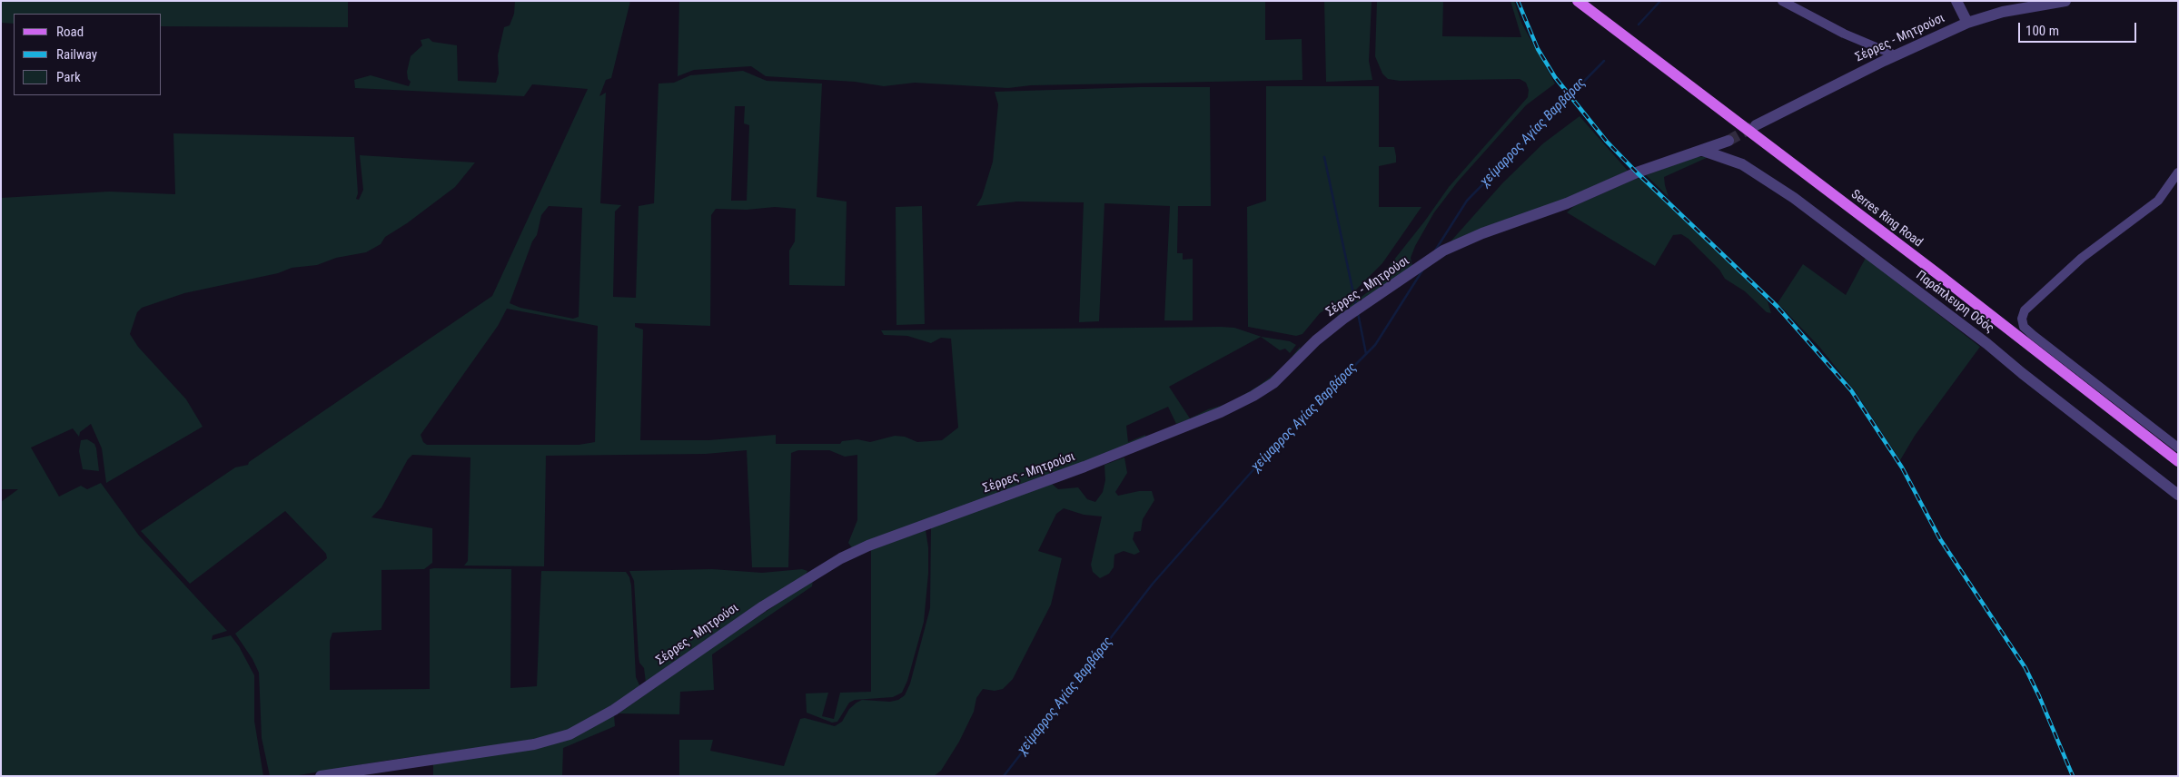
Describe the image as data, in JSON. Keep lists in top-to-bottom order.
{
  "streets": {
    "main road": ["Serres Ring Road"],
    "street": ["Σέρρες - Μητρούσι", "Παράπλευρη Οδός"]
  },
  "crossings": [
    ["Σέρρες - Μητρούσι", "Παράπλευρη Οδός"]
  ],
  "water": ["χείμαρρος Αγίας Βαρβάρας"],
  "legend": ["Road", "Railway", "Park"],
  "scale_bar": "100 m"
}
